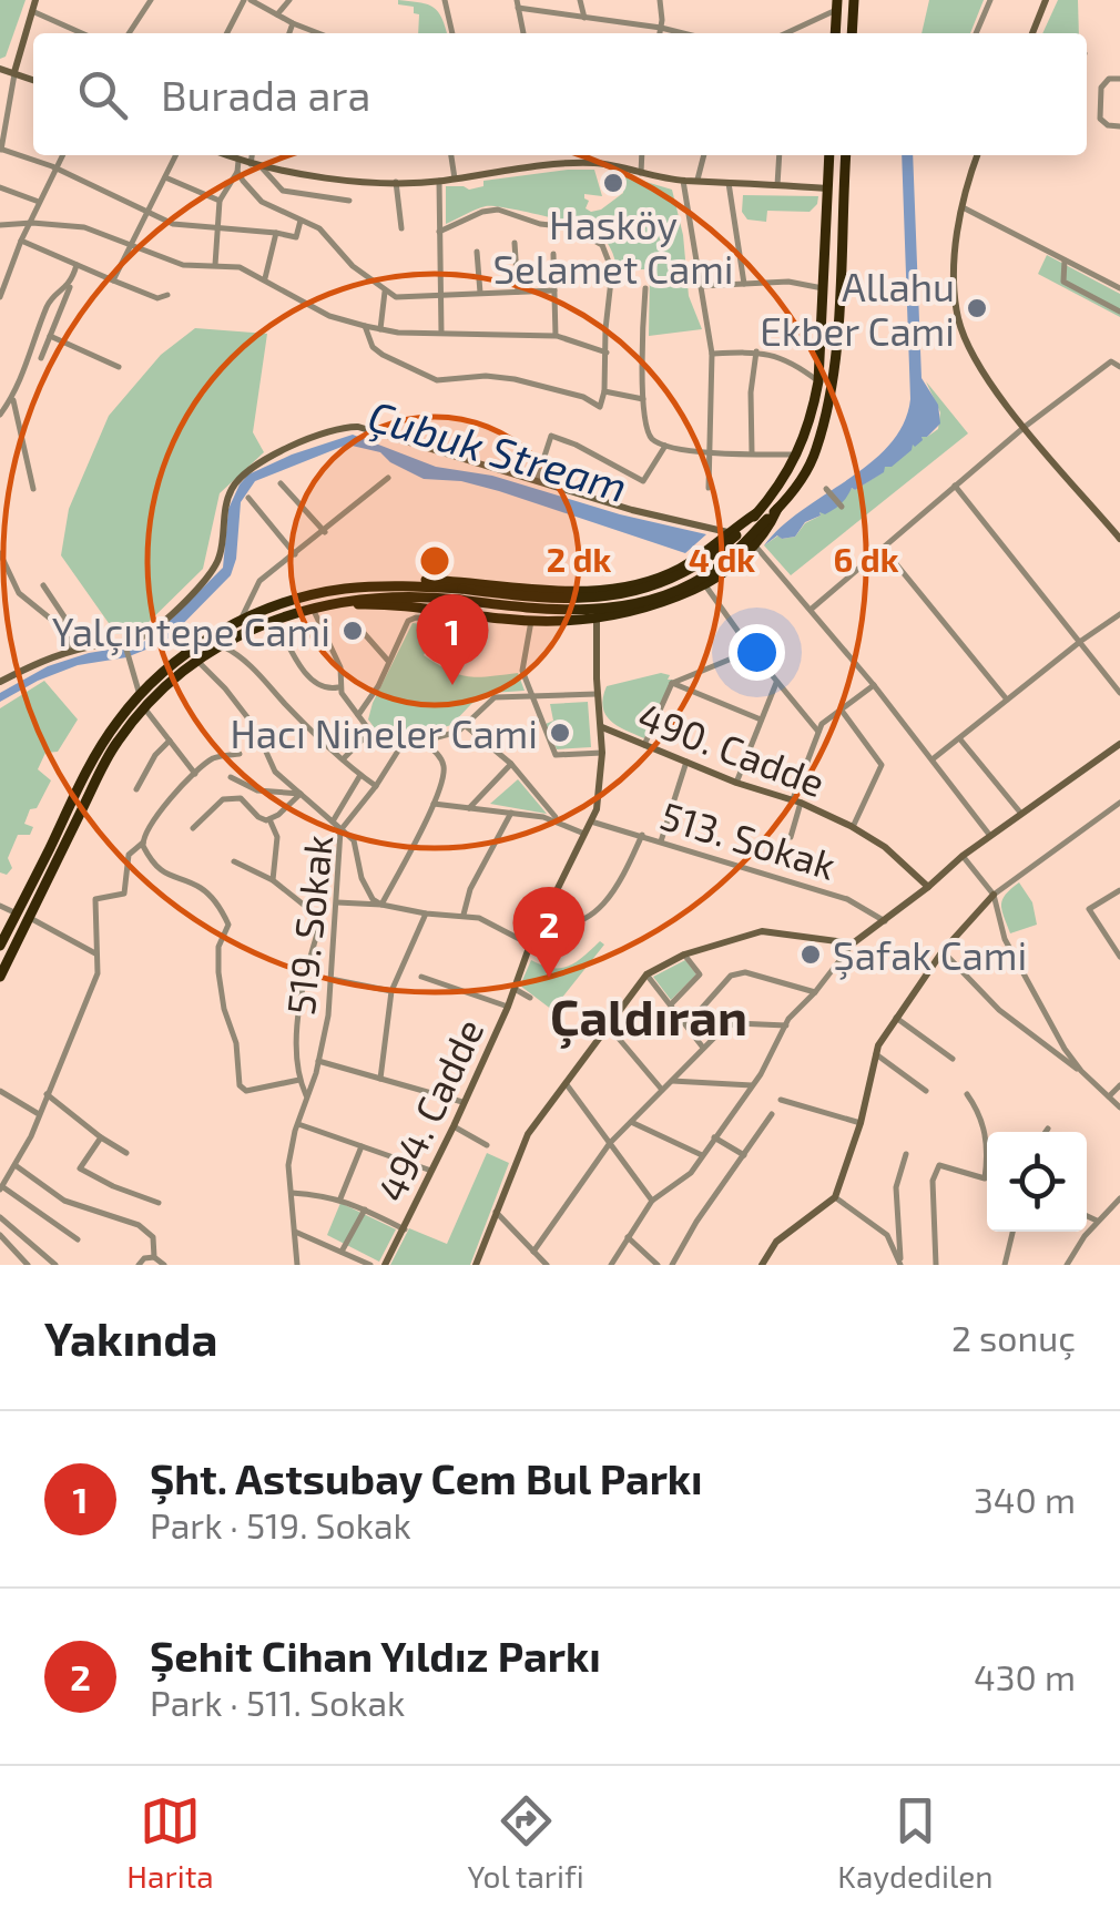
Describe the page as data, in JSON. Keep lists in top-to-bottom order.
{
  "streets": {
    "street": [
      "490. Cadde",
      "513. Sokak",
      "519. Sokak",
      "494. Cadde"
    ]
  },
  "crossings": [
    ["490. Cadde", "519. Sokak"],
    ["490. Cadde", "494. Cadde"],
    ["513. Sokak", "494. Cadde"]
  ],
  "districts": ["Çaldıran"],
  "water": ["Çubuk Stream"],
  "places": [
    "Hasköy Selamet Cami",
    "Allahu Ekber Cami",
    "Yalçıntepe Cami",
    "Hacı Nineler Cami",
    "Şafak Cami"
  ],
  "page": {
    "search": "Burada ara",
    "pins": ["1", "2"],
    "heading": ["Yakında", "2 sonuç"],
    "list": [
      {
        "mark": "1",
        "name": "Şht. Astsubay Cem Bul Parkı",
        "note": "Park · 519. Sokak",
        "value": "340 m"
      },
      {
        "mark": "2",
        "name": "Şehit Cihan Yıldız Parkı",
        "note": "Park · 511. Sokak",
        "value": "430 m"
      }
    ],
    "nav": ["Harita", "Yol tarifi", "Kaydedilen"]
  },
  "rings": ["2 dk", "4 dk", "6 dk"]
}
